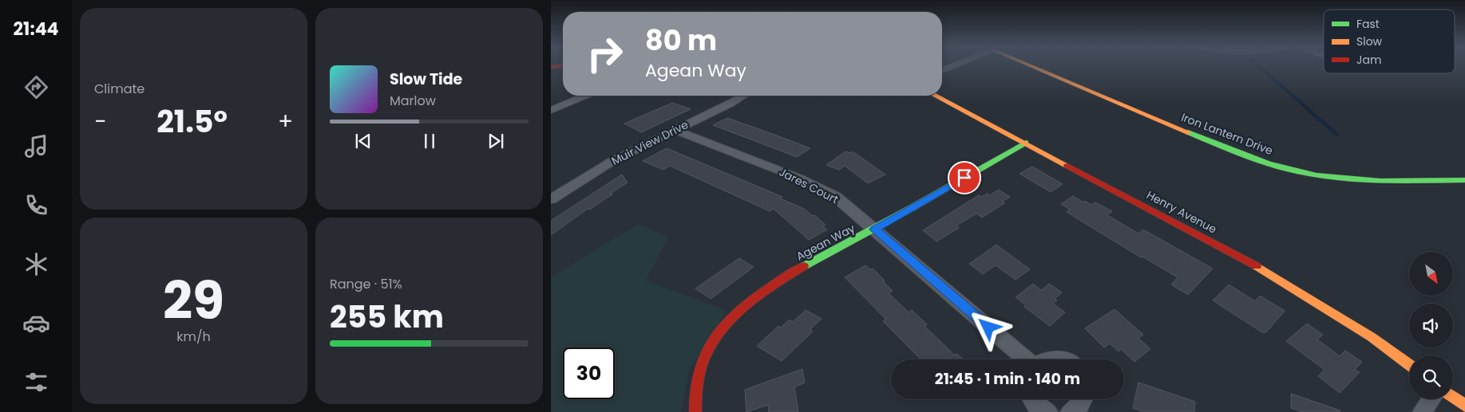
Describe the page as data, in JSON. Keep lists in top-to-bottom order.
{
  "streets": {
    "street": [
      "Iron Lantern Drive",
      "Muir View Drive",
      "Jares Court",
      "Henry Avenue",
      "Agean Way"
    ]
  },
  "crossings": [
    ["Muir View Drive", "Jares Court"],
    ["Jares Court", "Agean Way"],
    ["Henry Avenue", "Agean Way"]
  ],
  "legend": ["Fast", "Slow", "Jam"],
  "north": "bottom right",
  "page": {
    "tabs": "21:44",
    "tile": [
      "Climate",
      ["29", "km/h"],
      ["Range · 51%", "255 km"]
    ],
    "turn": ["80 m", "Agean Way"],
    "song": ["Slow Tide", "Marlow"],
    "heat": ["−", "21.5°", "+"],
    "limit": "30",
    "trip": "21:45 · 1 min · 140 m"
  }
}
